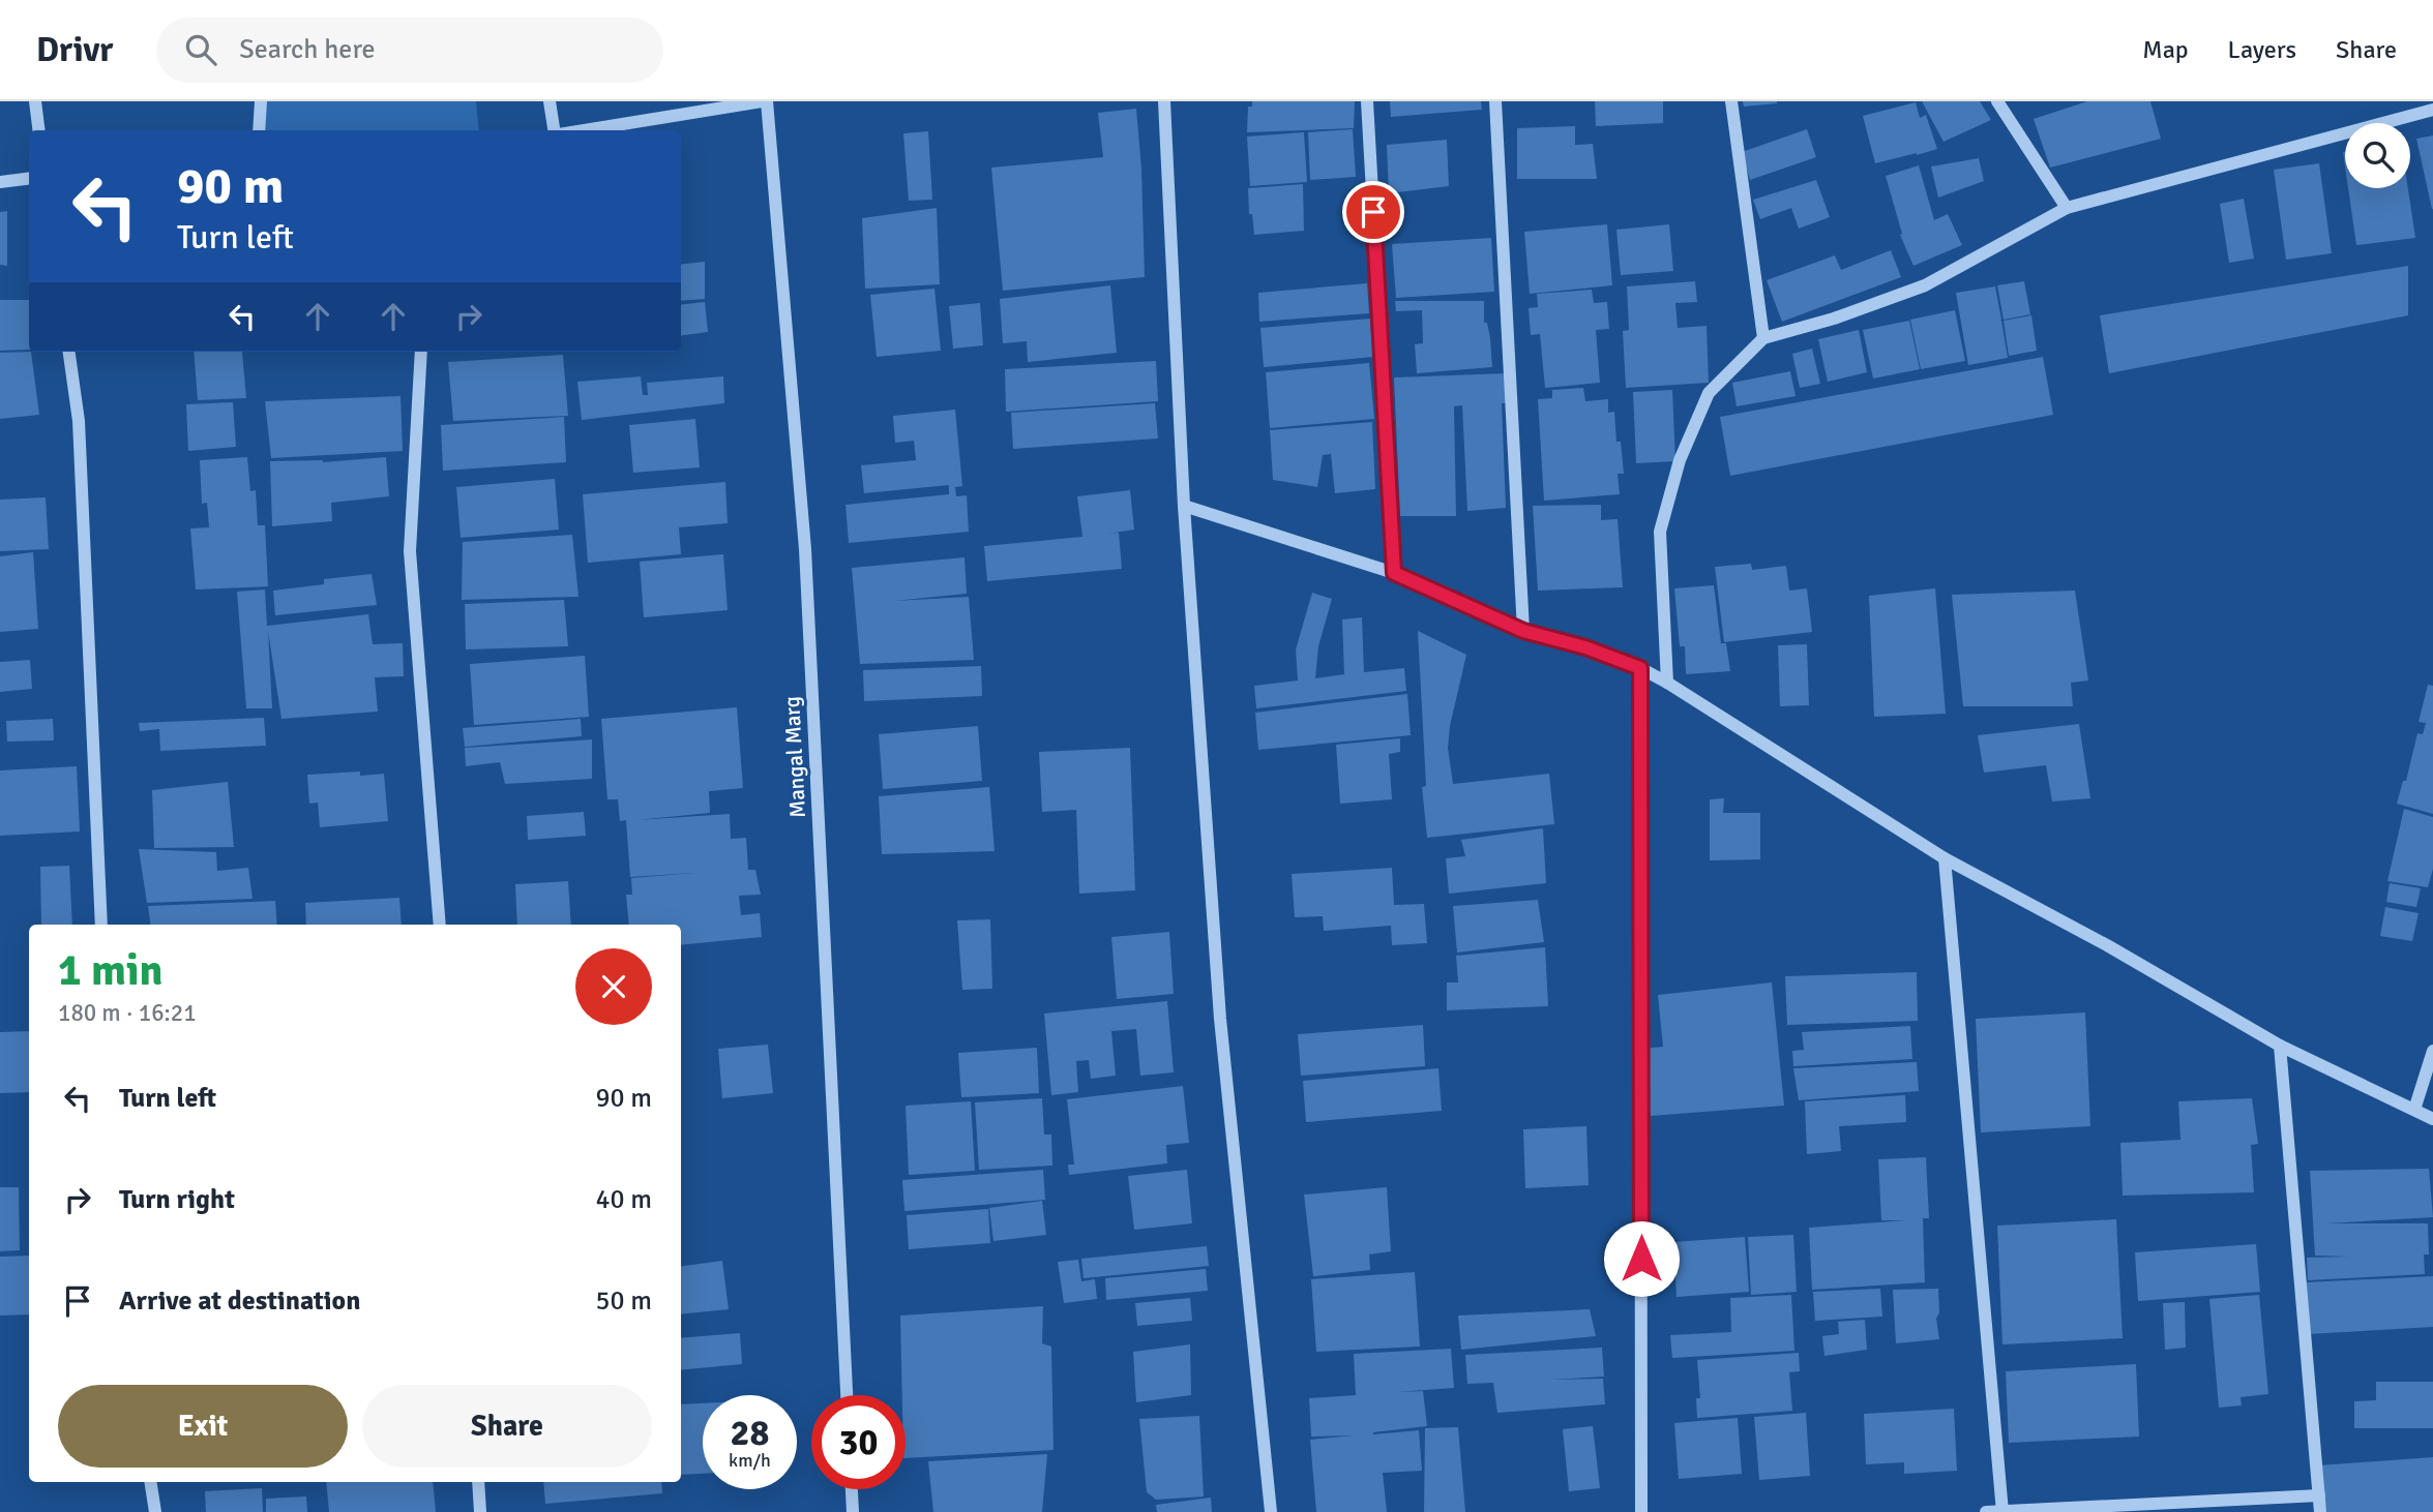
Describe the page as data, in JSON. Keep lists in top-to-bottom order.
{
  "streets": {
    "street": ["Mangal Marg"]
  },
  "page": {
    "header": "Drivr",
    "search": "Search here",
    "nav": ["Map", "Layers", "Share"],
    "turn": ["90 m", "Turn left"],
    "heading": ["1 min", "180 m · 16:21"],
    "list": [
      {
        "name": "Turn left",
        "value": "90 m"
      },
      {
        "name": "Turn right",
        "value": "40 m"
      },
      {
        "name": "Arrive at destination",
        "value": "50 m"
      }
    ],
    "buttons": ["Exit", "Share"],
    "speed": "28 km/h",
    "limit": "30"
  }
}
